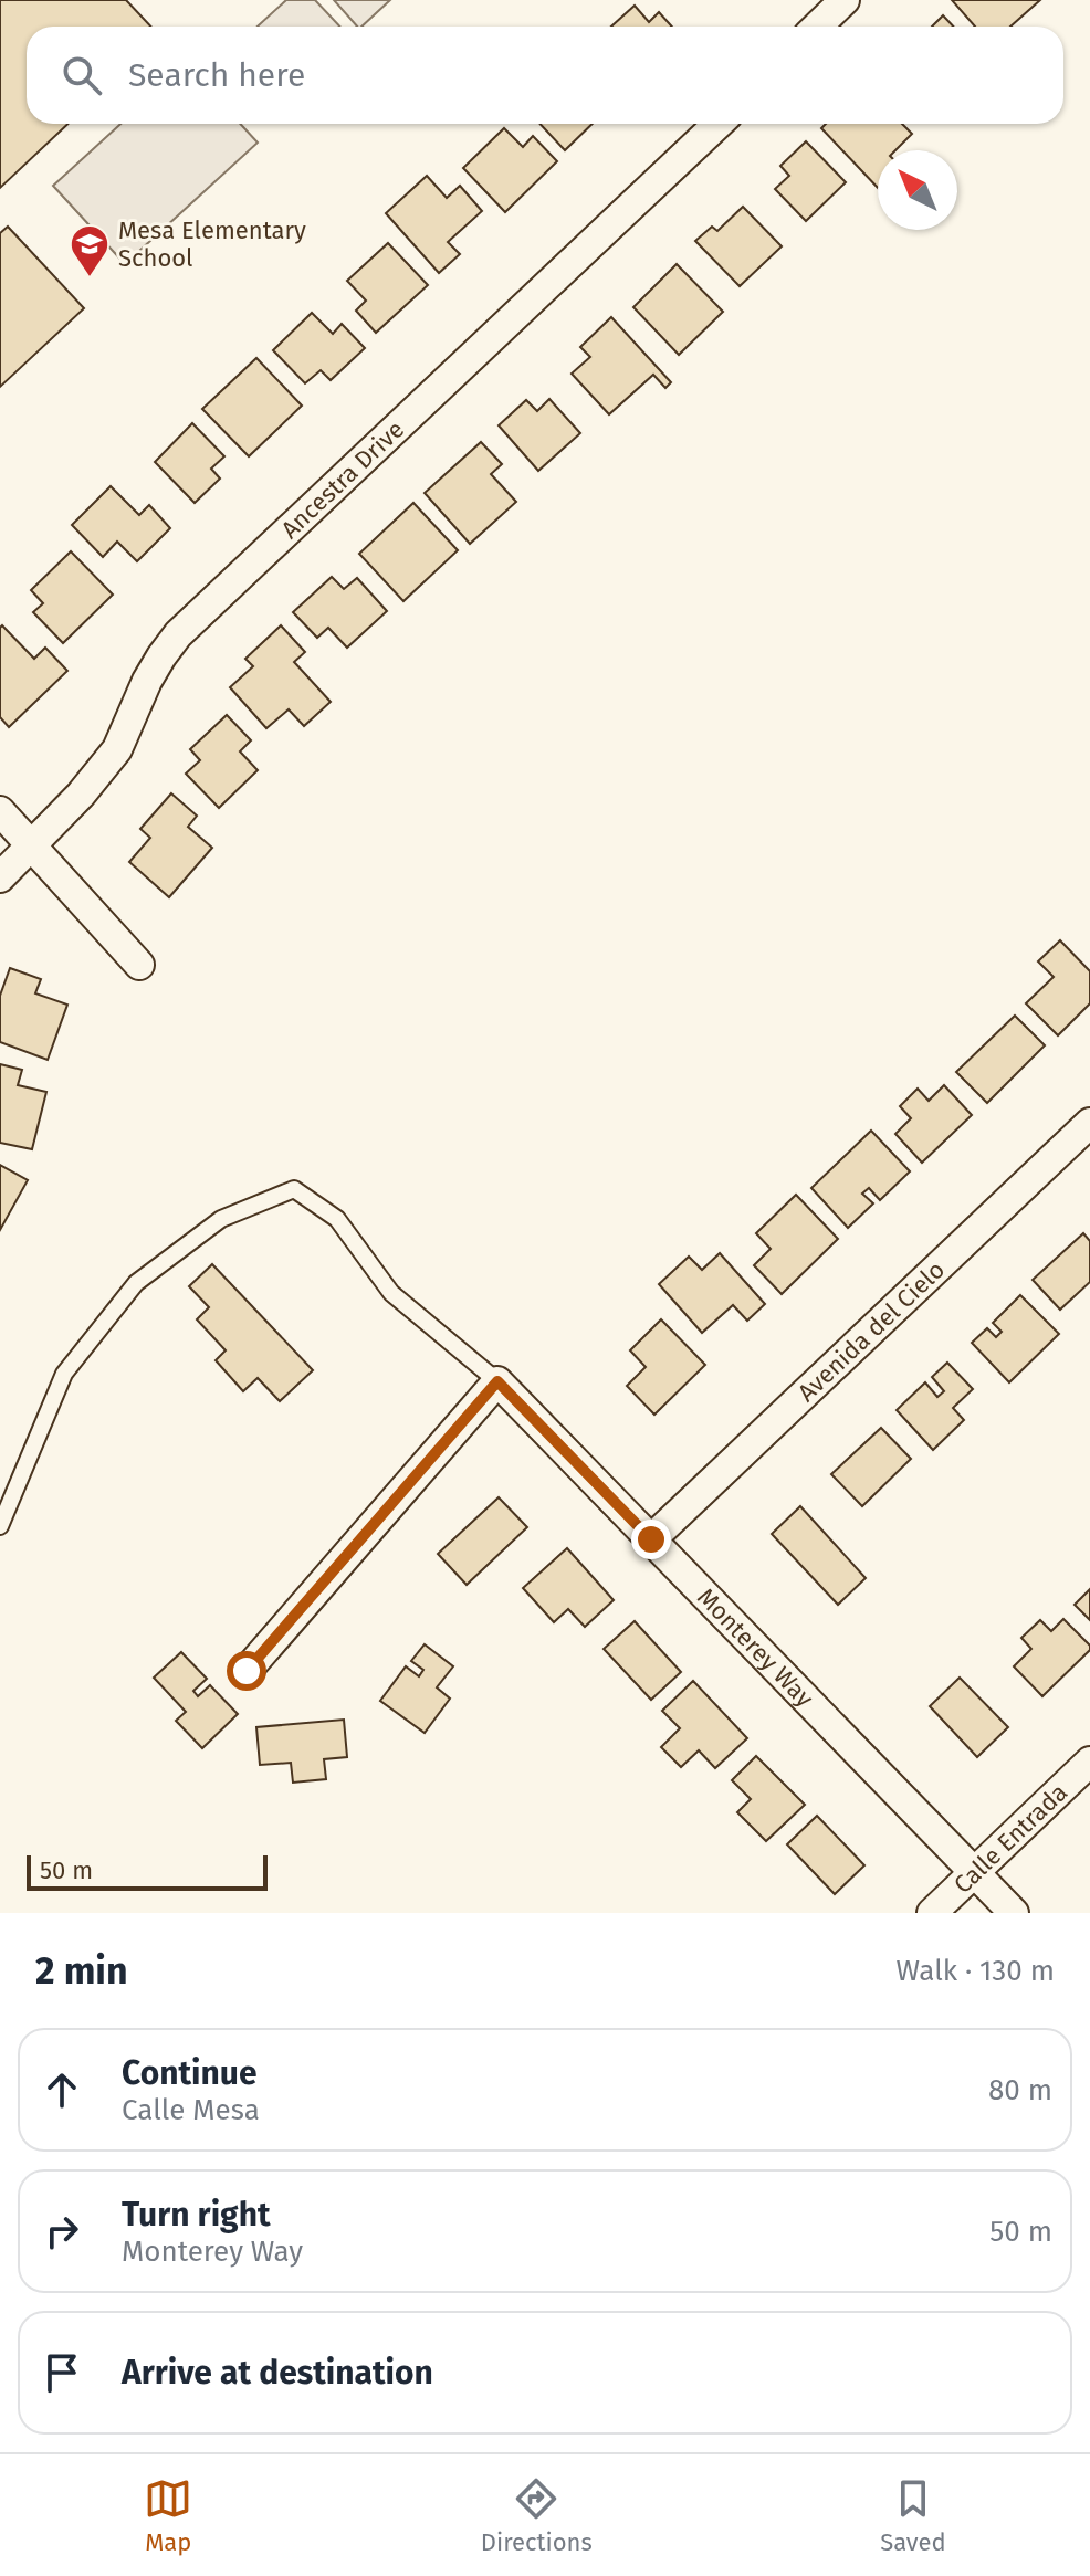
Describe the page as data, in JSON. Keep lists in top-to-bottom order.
{
  "streets": {
    "street": [
      "Ancestra Drive",
      "Avenida del Cielo",
      "Monterey Way",
      "Calle Entrada"
    ]
  },
  "crossings": [
    ["Avenida del Cielo", "Monterey Way"],
    ["Monterey Way", "Calle Entrada"]
  ],
  "places": {
    "school or university": ["Mesa Elementary School"]
  },
  "scale_bar": "50 m",
  "north": "top left",
  "page": {
    "search": "Search here",
    "scale": "50 m",
    "heading": ["2 min", "Walk · 130 m"],
    "list": [
      ["Continue", "Calle Mesa", "80 m"],
      ["Turn right", "Monterey Way", "50 m"],
      "Arrive at destination"
    ],
    "nav": ["Map", "Directions", "Saved"]
  }
}
